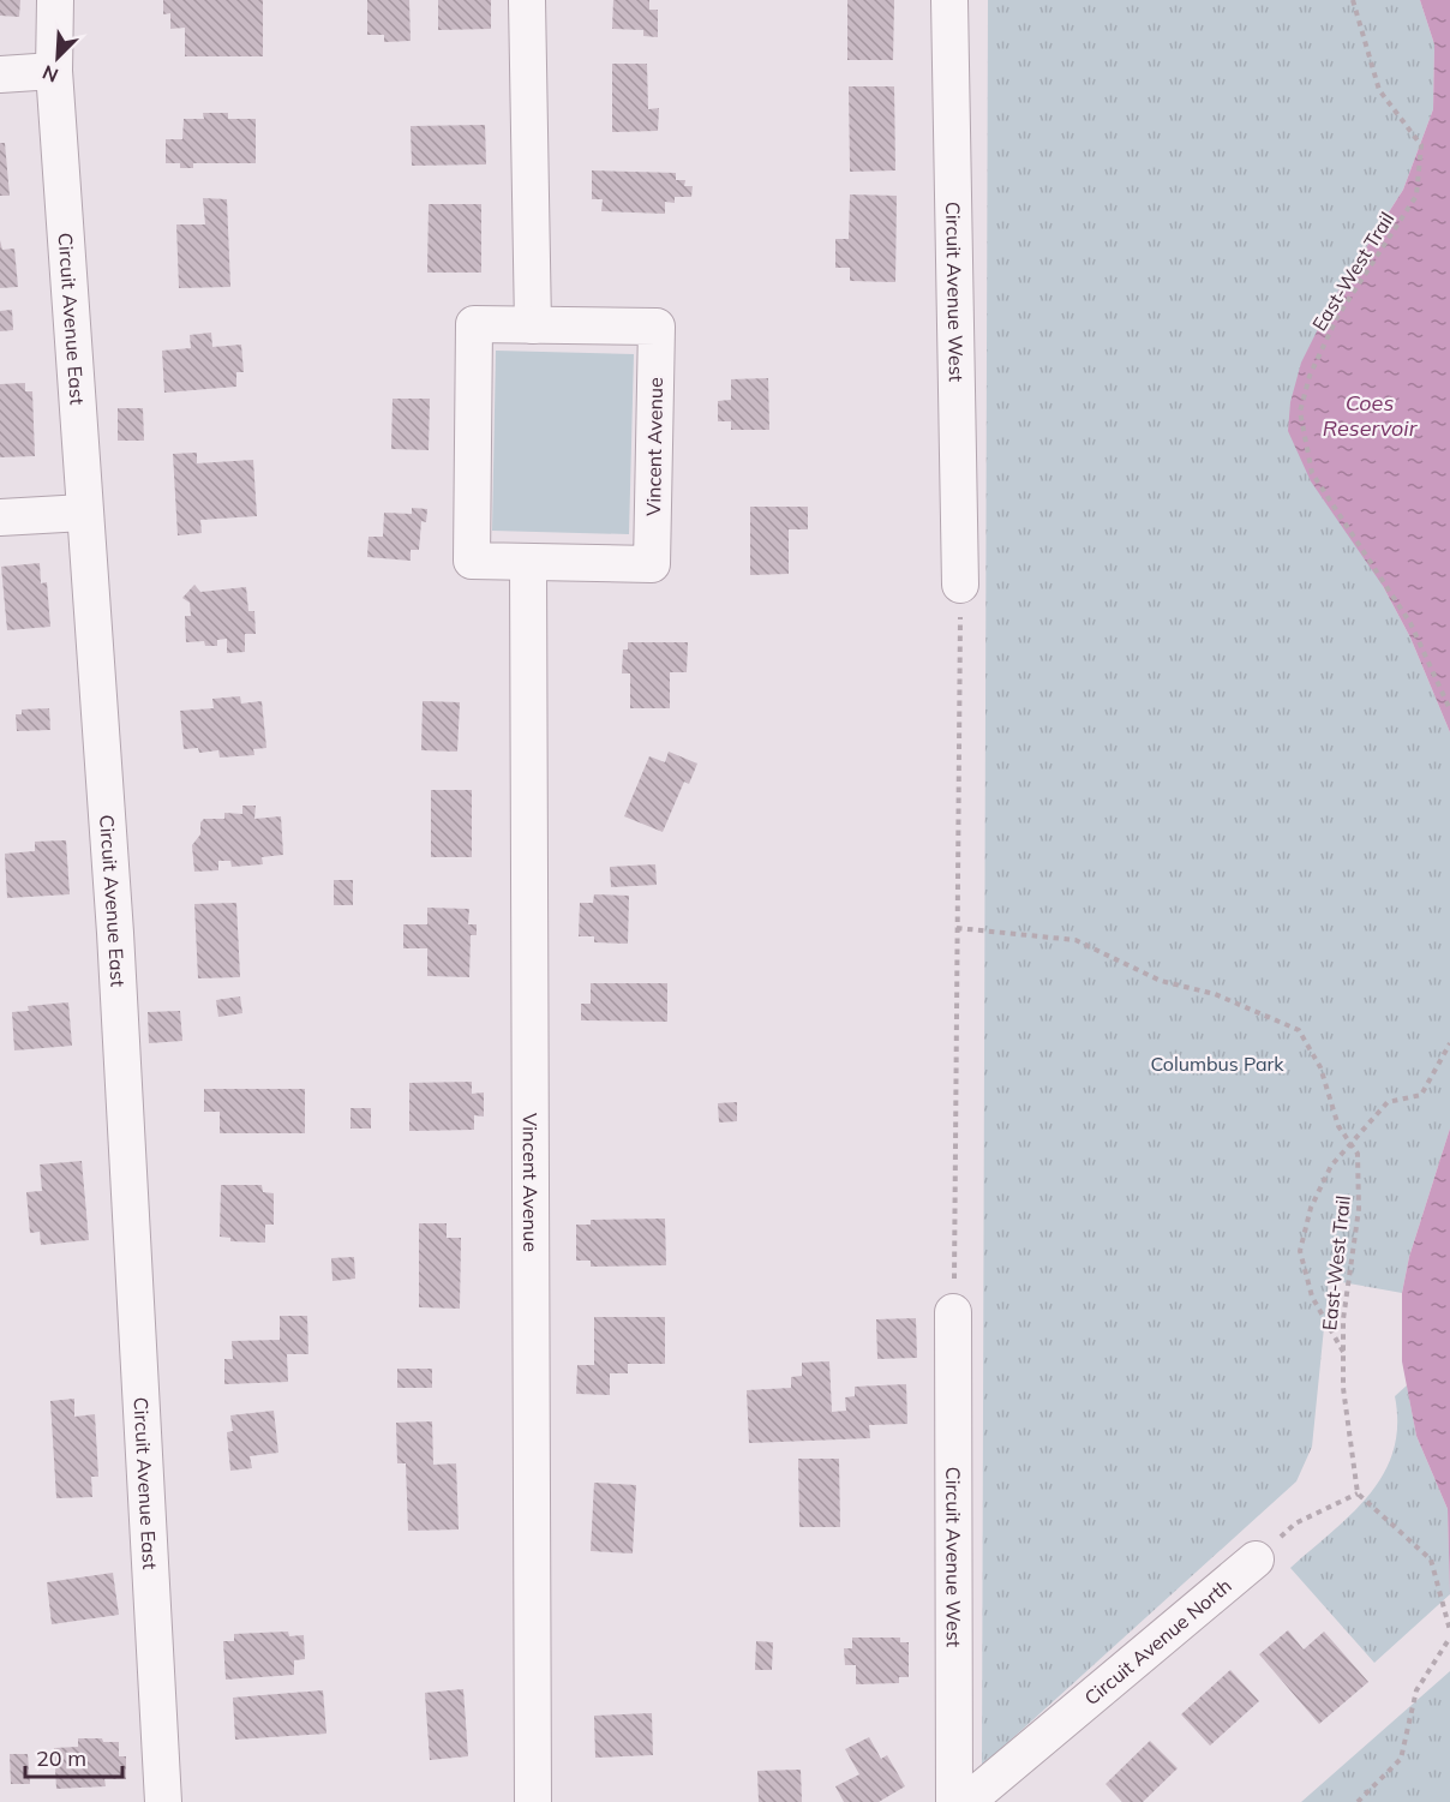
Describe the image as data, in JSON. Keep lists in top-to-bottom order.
{
  "streets": {
    "street": [
      "Circuit Avenue West",
      "Circuit Avenue East",
      "Vincent Avenue",
      "Circuit Avenue North"
    ],
    "path": ["East-West Trail"]
  },
  "water": ["Coes Reservoir"],
  "parks": ["Columbus Park"],
  "scale_bar": "20 m",
  "north": "bottom left"
}
